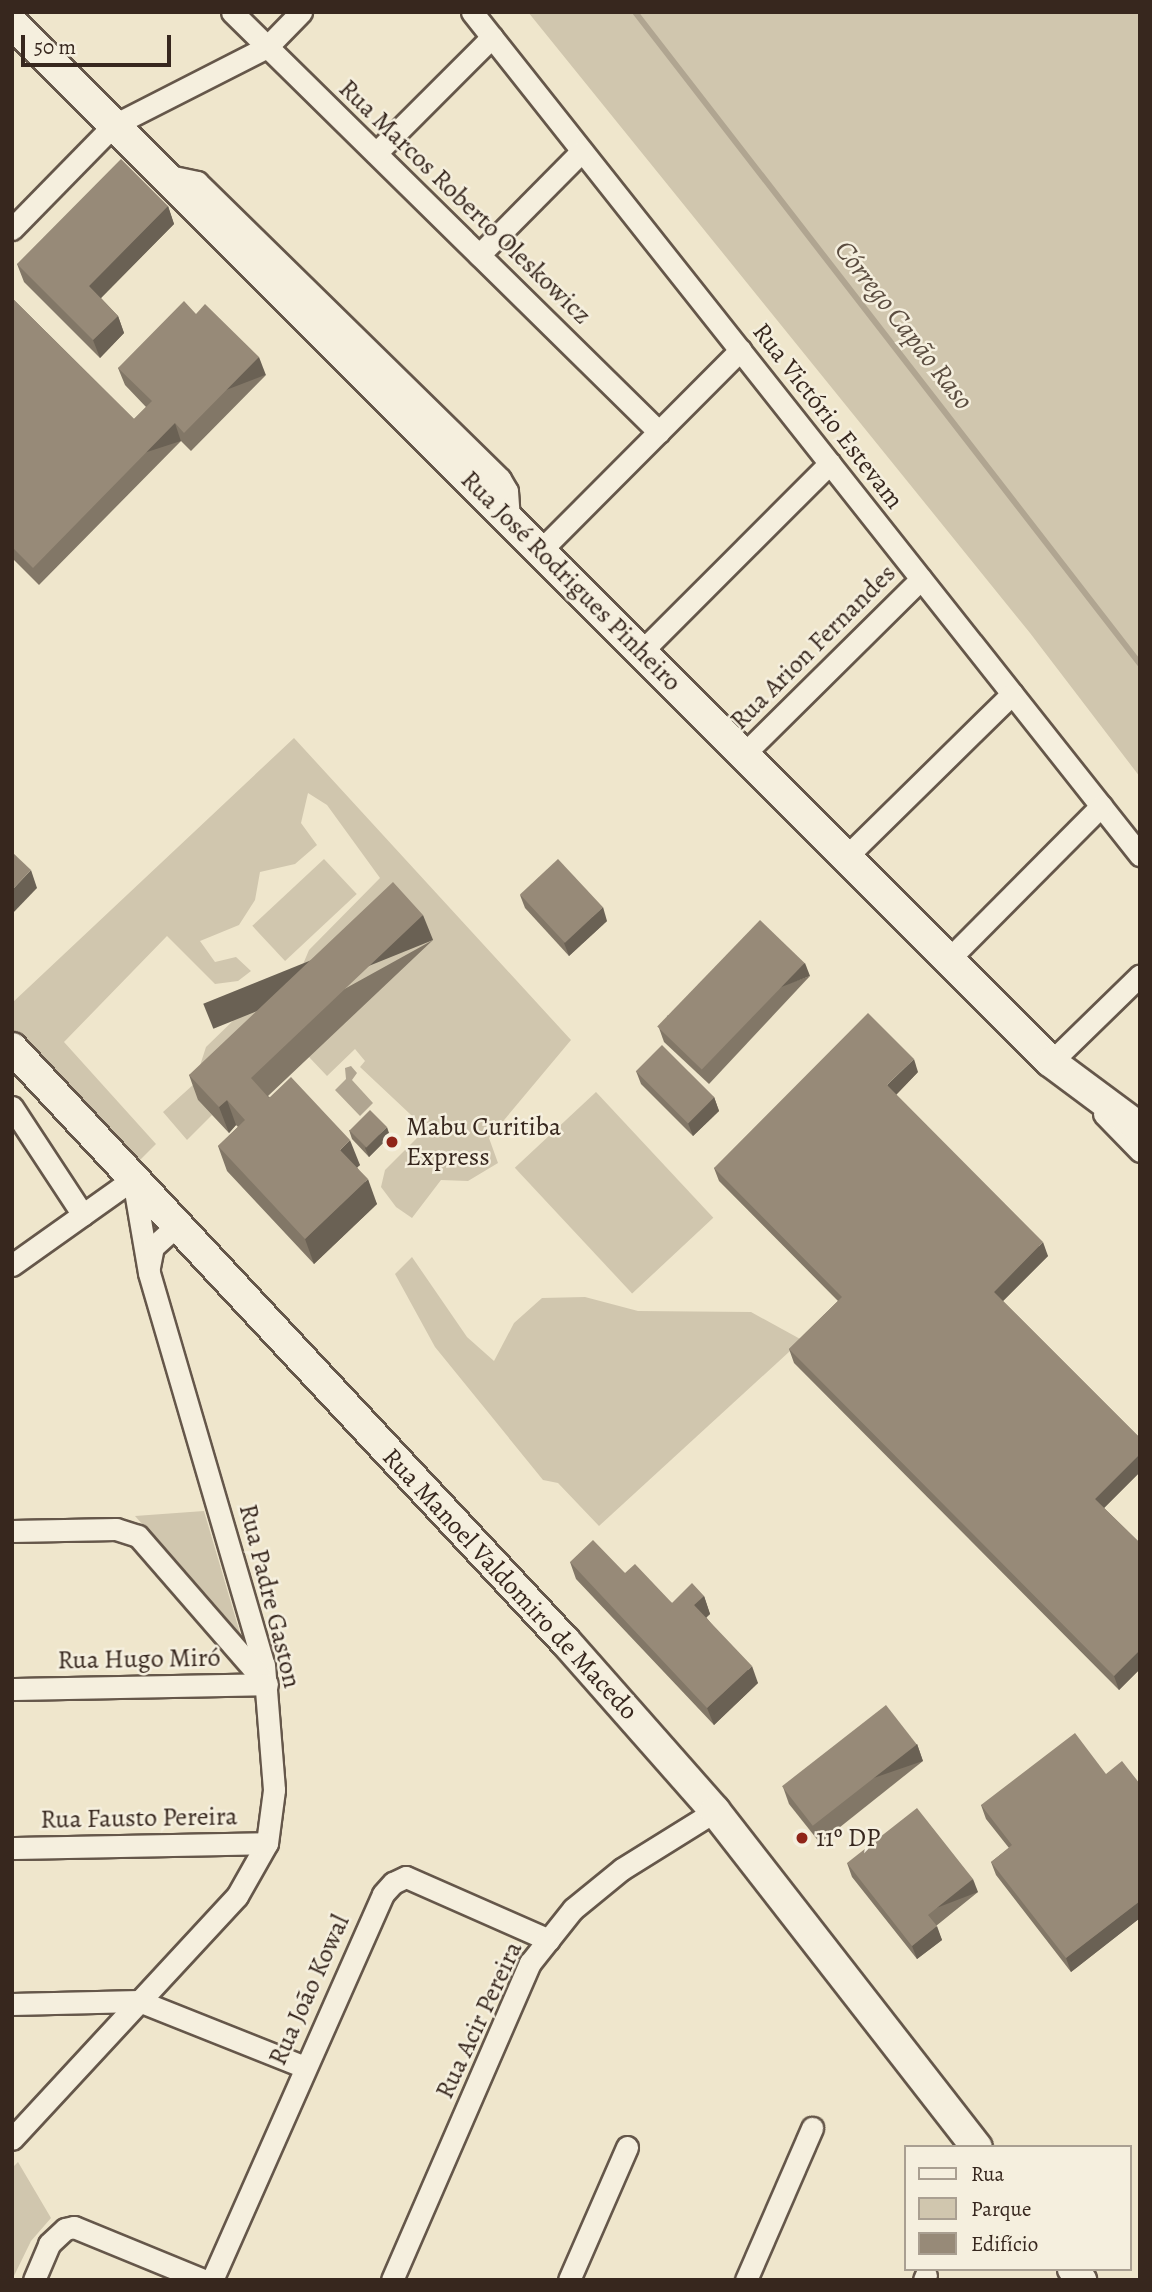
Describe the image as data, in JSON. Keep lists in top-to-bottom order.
{
  "streets": {
    "main road": ["Rua José Rodrigues Pinheiro", "Rua Manoel Valdomiro de Macedo"],
    "street": [
      "Rua Marcos Roberto Oleskowicz",
      "Rua Victório Estevam",
      "Rua Arion Fernandes",
      "Rua Padre Gaston",
      "Rua Hugo Miró",
      "Rua Fausto Pereira",
      "Rua João Kowal",
      "Rua Acir Pereira"
    ]
  },
  "crossings": [
    ["Rua Victório Estevam", "Rua Arion Fernandes"],
    ["Rua José Rodrigues Pinheiro", "Rua Arion Fernandes"],
    ["Rua Manoel Valdomiro de Macedo", "Rua Padre Gaston"],
    ["Rua Manoel Valdomiro de Macedo", "Rua Acir Pereira"],
    ["Rua Padre Gaston", "Rua Hugo Miró"],
    ["Rua Padre Gaston", "Rua Fausto Pereira"],
    ["Rua João Kowal", "Rua Acir Pereira"]
  ],
  "water": ["Córrego Capão Raso"],
  "places": ["Mabu Curitiba Express", "11º DP"],
  "legend": ["Rua", "Parque", "Edifício"],
  "scale_bar": "50 m"
}
